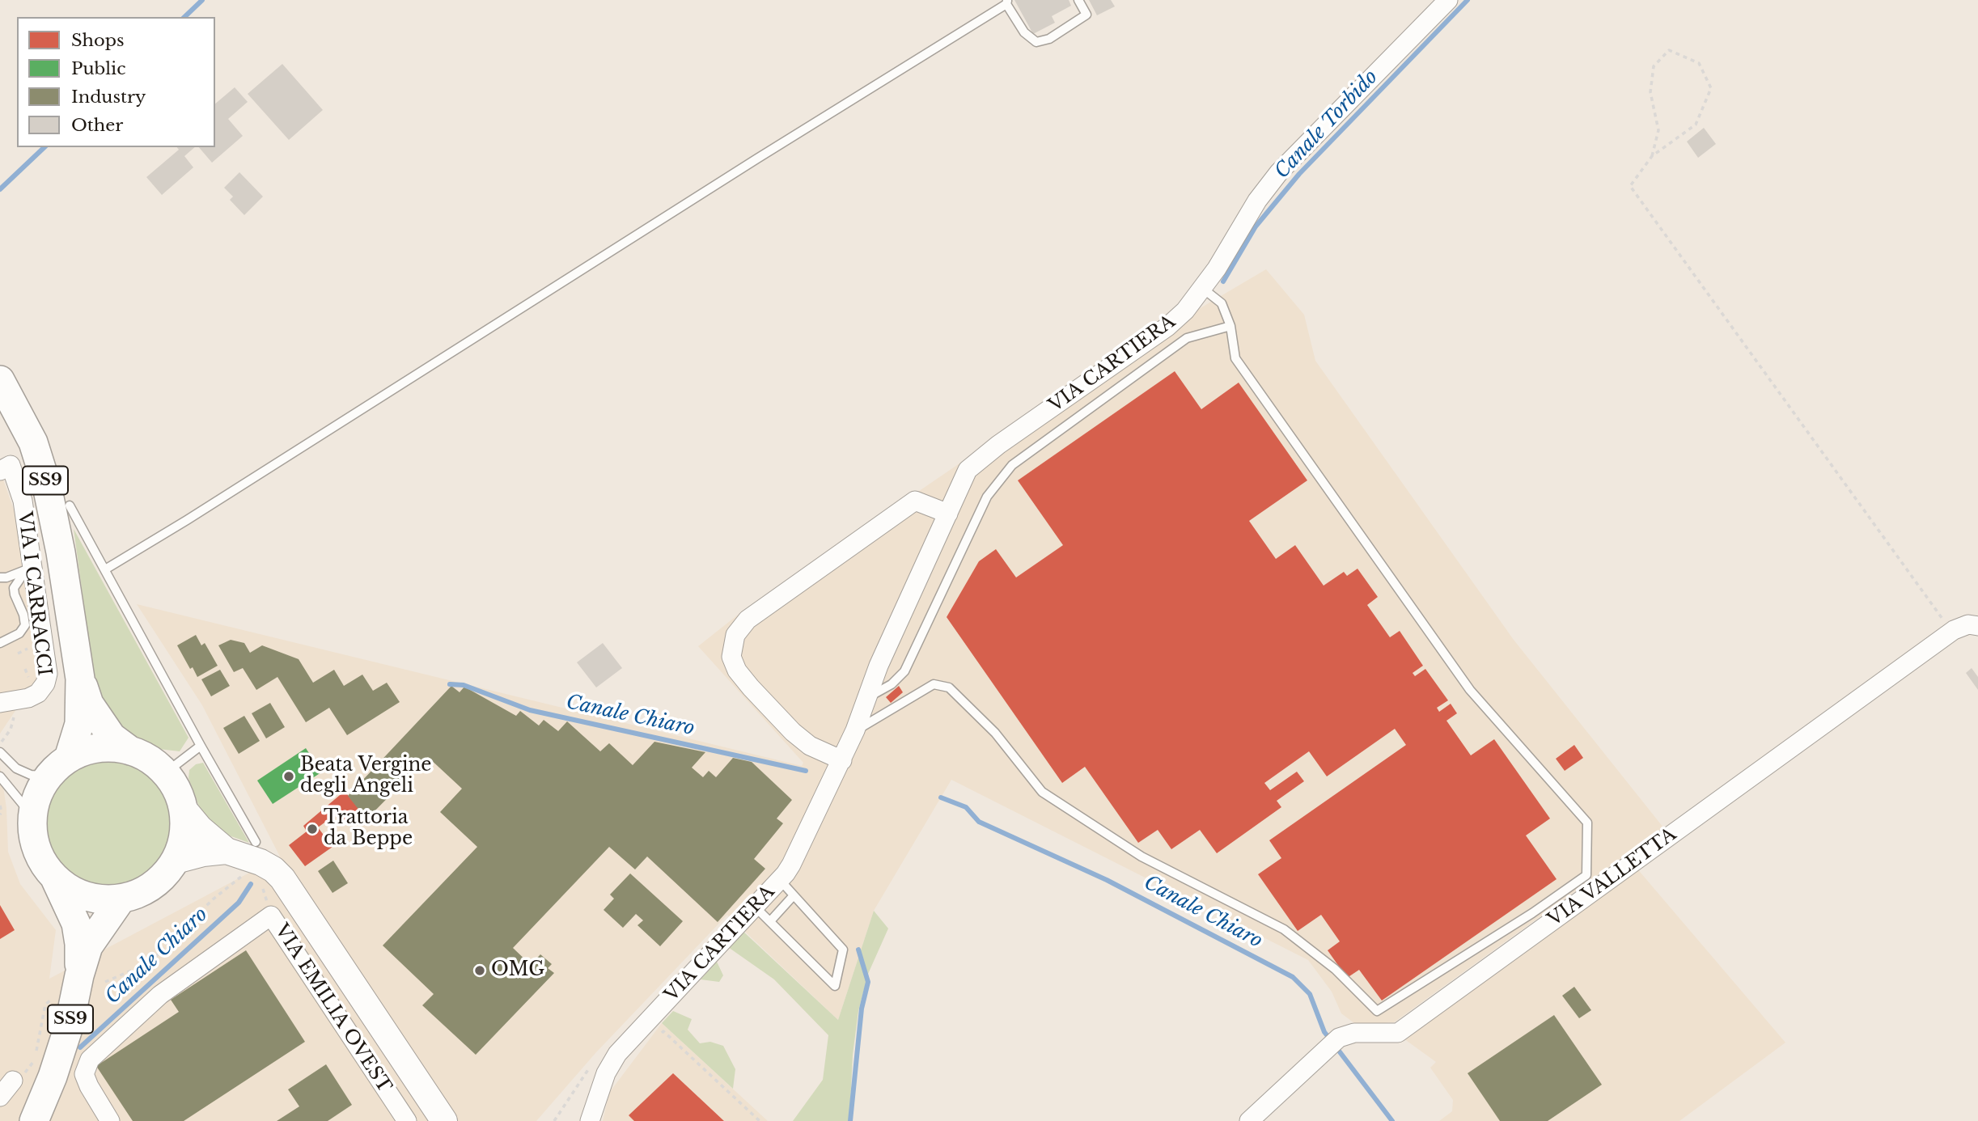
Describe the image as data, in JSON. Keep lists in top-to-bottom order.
{
  "streets": {
    "main road": ["SS9", "VIA EMILIA OVEST"],
    "street": ["VIA CARTIERA", "VIA I CARRACCI", "VIA VALLETTA"]
  },
  "water": ["Canale Torbido", "Canale Chiaro"],
  "places": ["Beata Vergine degli Angeli", "Trattoria da Beppe", "OMG"],
  "legend": [
    "Shops",
    "Public",
    "Industry",
    "Other"
  ]
}
